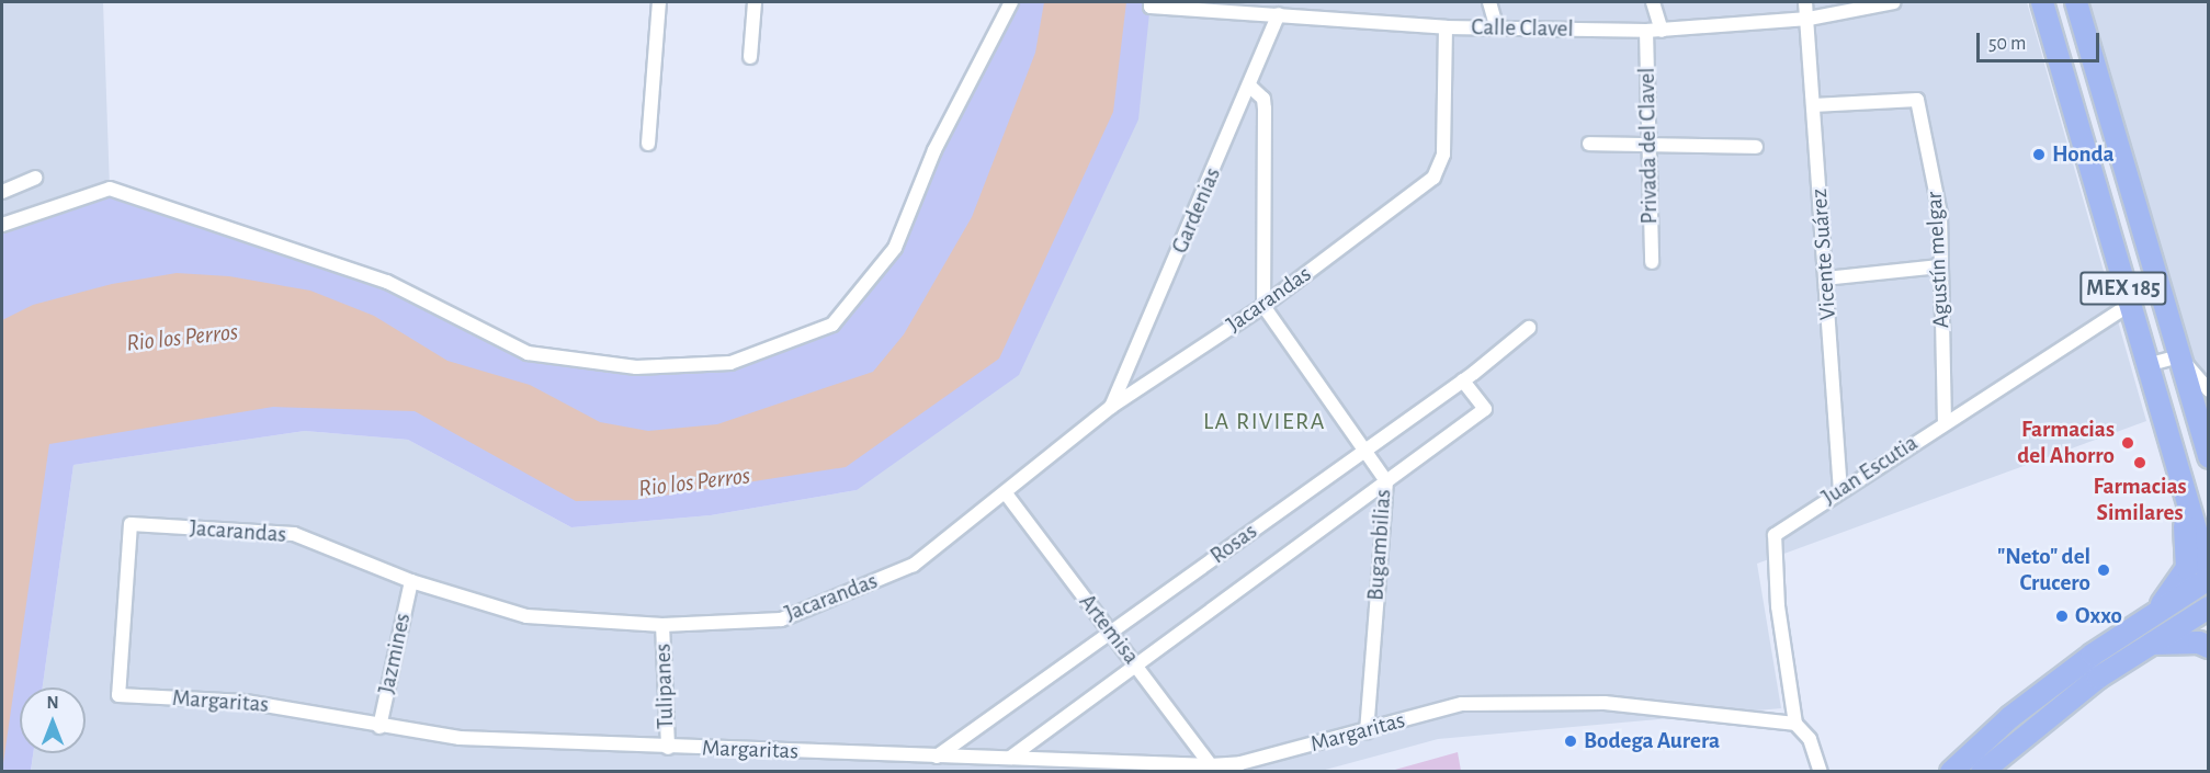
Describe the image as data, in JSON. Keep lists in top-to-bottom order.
{
  "streets": {
    "main road": ["MEX 185"],
    "street": [
      "Calle Clavel",
      "Privada del Clavel",
      "Gardenias",
      "Vicente Suárez",
      "Agustín melgar",
      "Jacarandas",
      "Juan Escutia",
      "Rosas",
      "Bugambilias",
      "Artemisa",
      "Jazmines",
      "Tulipanes",
      "Margaritas"
    ]
  },
  "crossings": [
    ["Calle Clavel", "Privada del Clavel"],
    ["Calle Clavel", "Gardenias"],
    ["Calle Clavel", "Vicente Suárez"],
    ["Calle Clavel", "Jacarandas"],
    ["Gardenias", "Jacarandas"],
    ["Vicente Suárez", "Agustín melgar"],
    ["Vicente Suárez", "Juan Escutia"],
    ["Agustín melgar", "Juan Escutia"],
    ["MEX 185", "Juan Escutia"],
    ["Jacarandas", "Bugambilias"],
    ["Jacarandas", "Artemisa"],
    ["Jacarandas", "Jazmines"],
    ["Jacarandas", "Tulipanes"],
    ["Jacarandas", "Margaritas"],
    ["Juan Escutia", "Margaritas"],
    ["Rosas", "Bugambilias"],
    ["Rosas", "Artemisa"],
    ["Rosas", "Margaritas"],
    ["Bugambilias", "Margaritas"],
    ["Artemisa", "Margaritas"],
    ["Jazmines", "Margaritas"],
    ["Tulipanes", "Margaritas"]
  ],
  "districts": ["LA RIVIERA"],
  "water": ["Rio los Perros"],
  "places": [
    "Honda",
    "Farmacias del Ahorro",
    "Farmacias Similares",
    "\"Neto\" del Crucero",
    "Oxxo",
    "Bodega Aurera"
  ],
  "scale_bar": "50 m",
  "north": "top"
}
